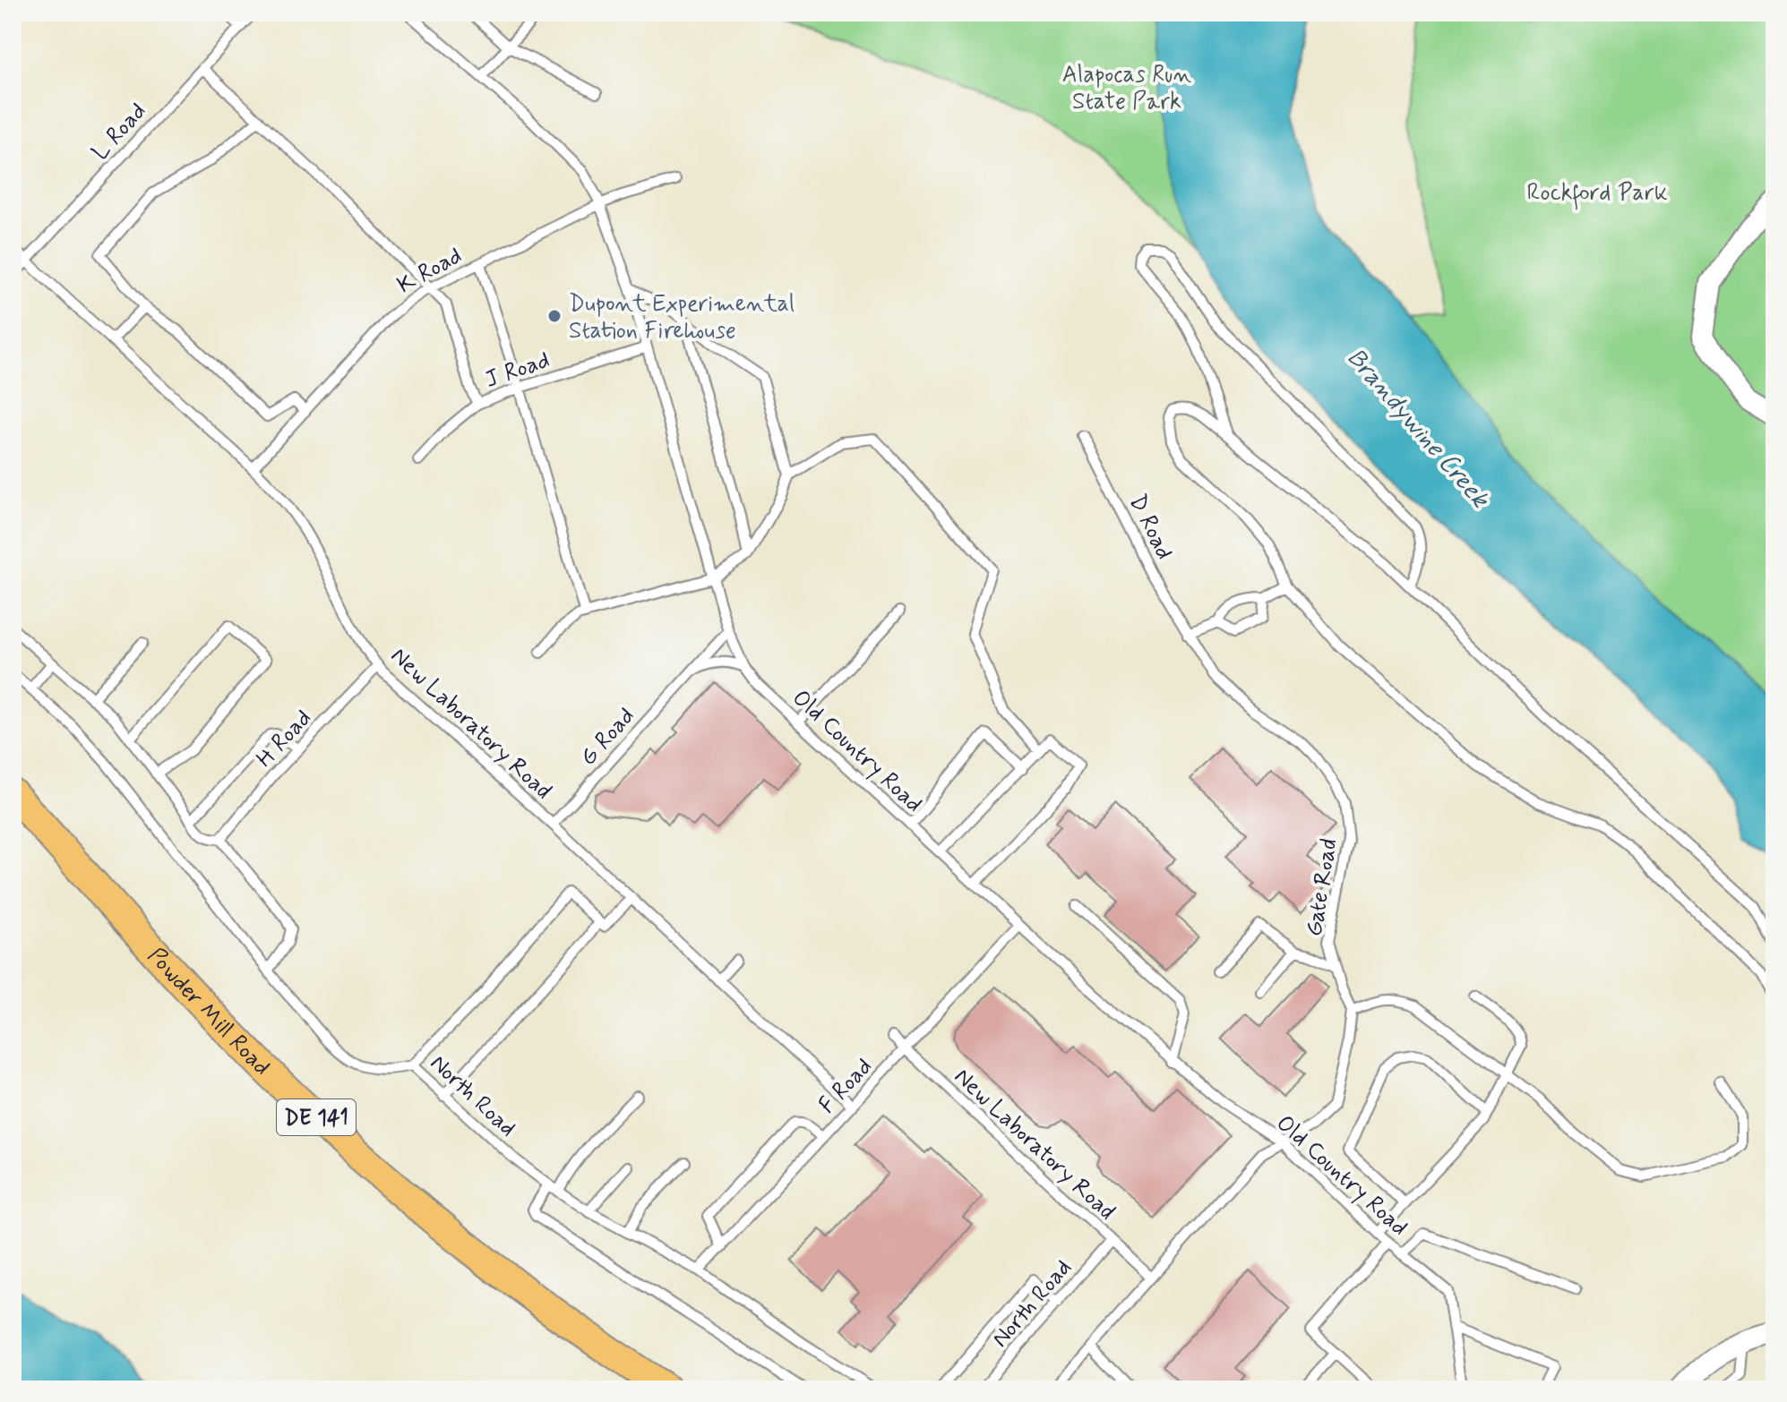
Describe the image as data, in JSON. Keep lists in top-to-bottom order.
{
  "streets": {
    "highway": ["Powder Mill Road", "DE 141"],
    "lane": [
      "L Road",
      "K Road",
      "J Road",
      "D Road",
      "New Laboratory Road",
      "G Road",
      "H Road",
      "Old Country Road",
      "Gate Road",
      "F Road",
      "North Road"
    ]
  },
  "crossings": [
    ["L Road", "New Laboratory Road"],
    ["K Road", "New Laboratory Road"],
    ["K Road", "Old Country Road"],
    ["J Road", "Old Country Road"],
    ["D Road", "Gate Road"],
    ["New Laboratory Road", "G Road"],
    ["New Laboratory Road", "H Road"],
    ["New Laboratory Road", "Gate Road"],
    ["New Laboratory Road", "F Road"],
    ["New Laboratory Road", "North Road"],
    ["G Road", "Old Country Road"],
    ["Old Country Road", "Gate Road"],
    ["Old Country Road", "F Road"],
    ["F Road", "North Road"]
  ],
  "water": ["Brandywine Creek"],
  "parks": ["Alapocas Run State Park", "Rockford Park"],
  "places": ["Dupont Experimental Station Firehouse"]
}
